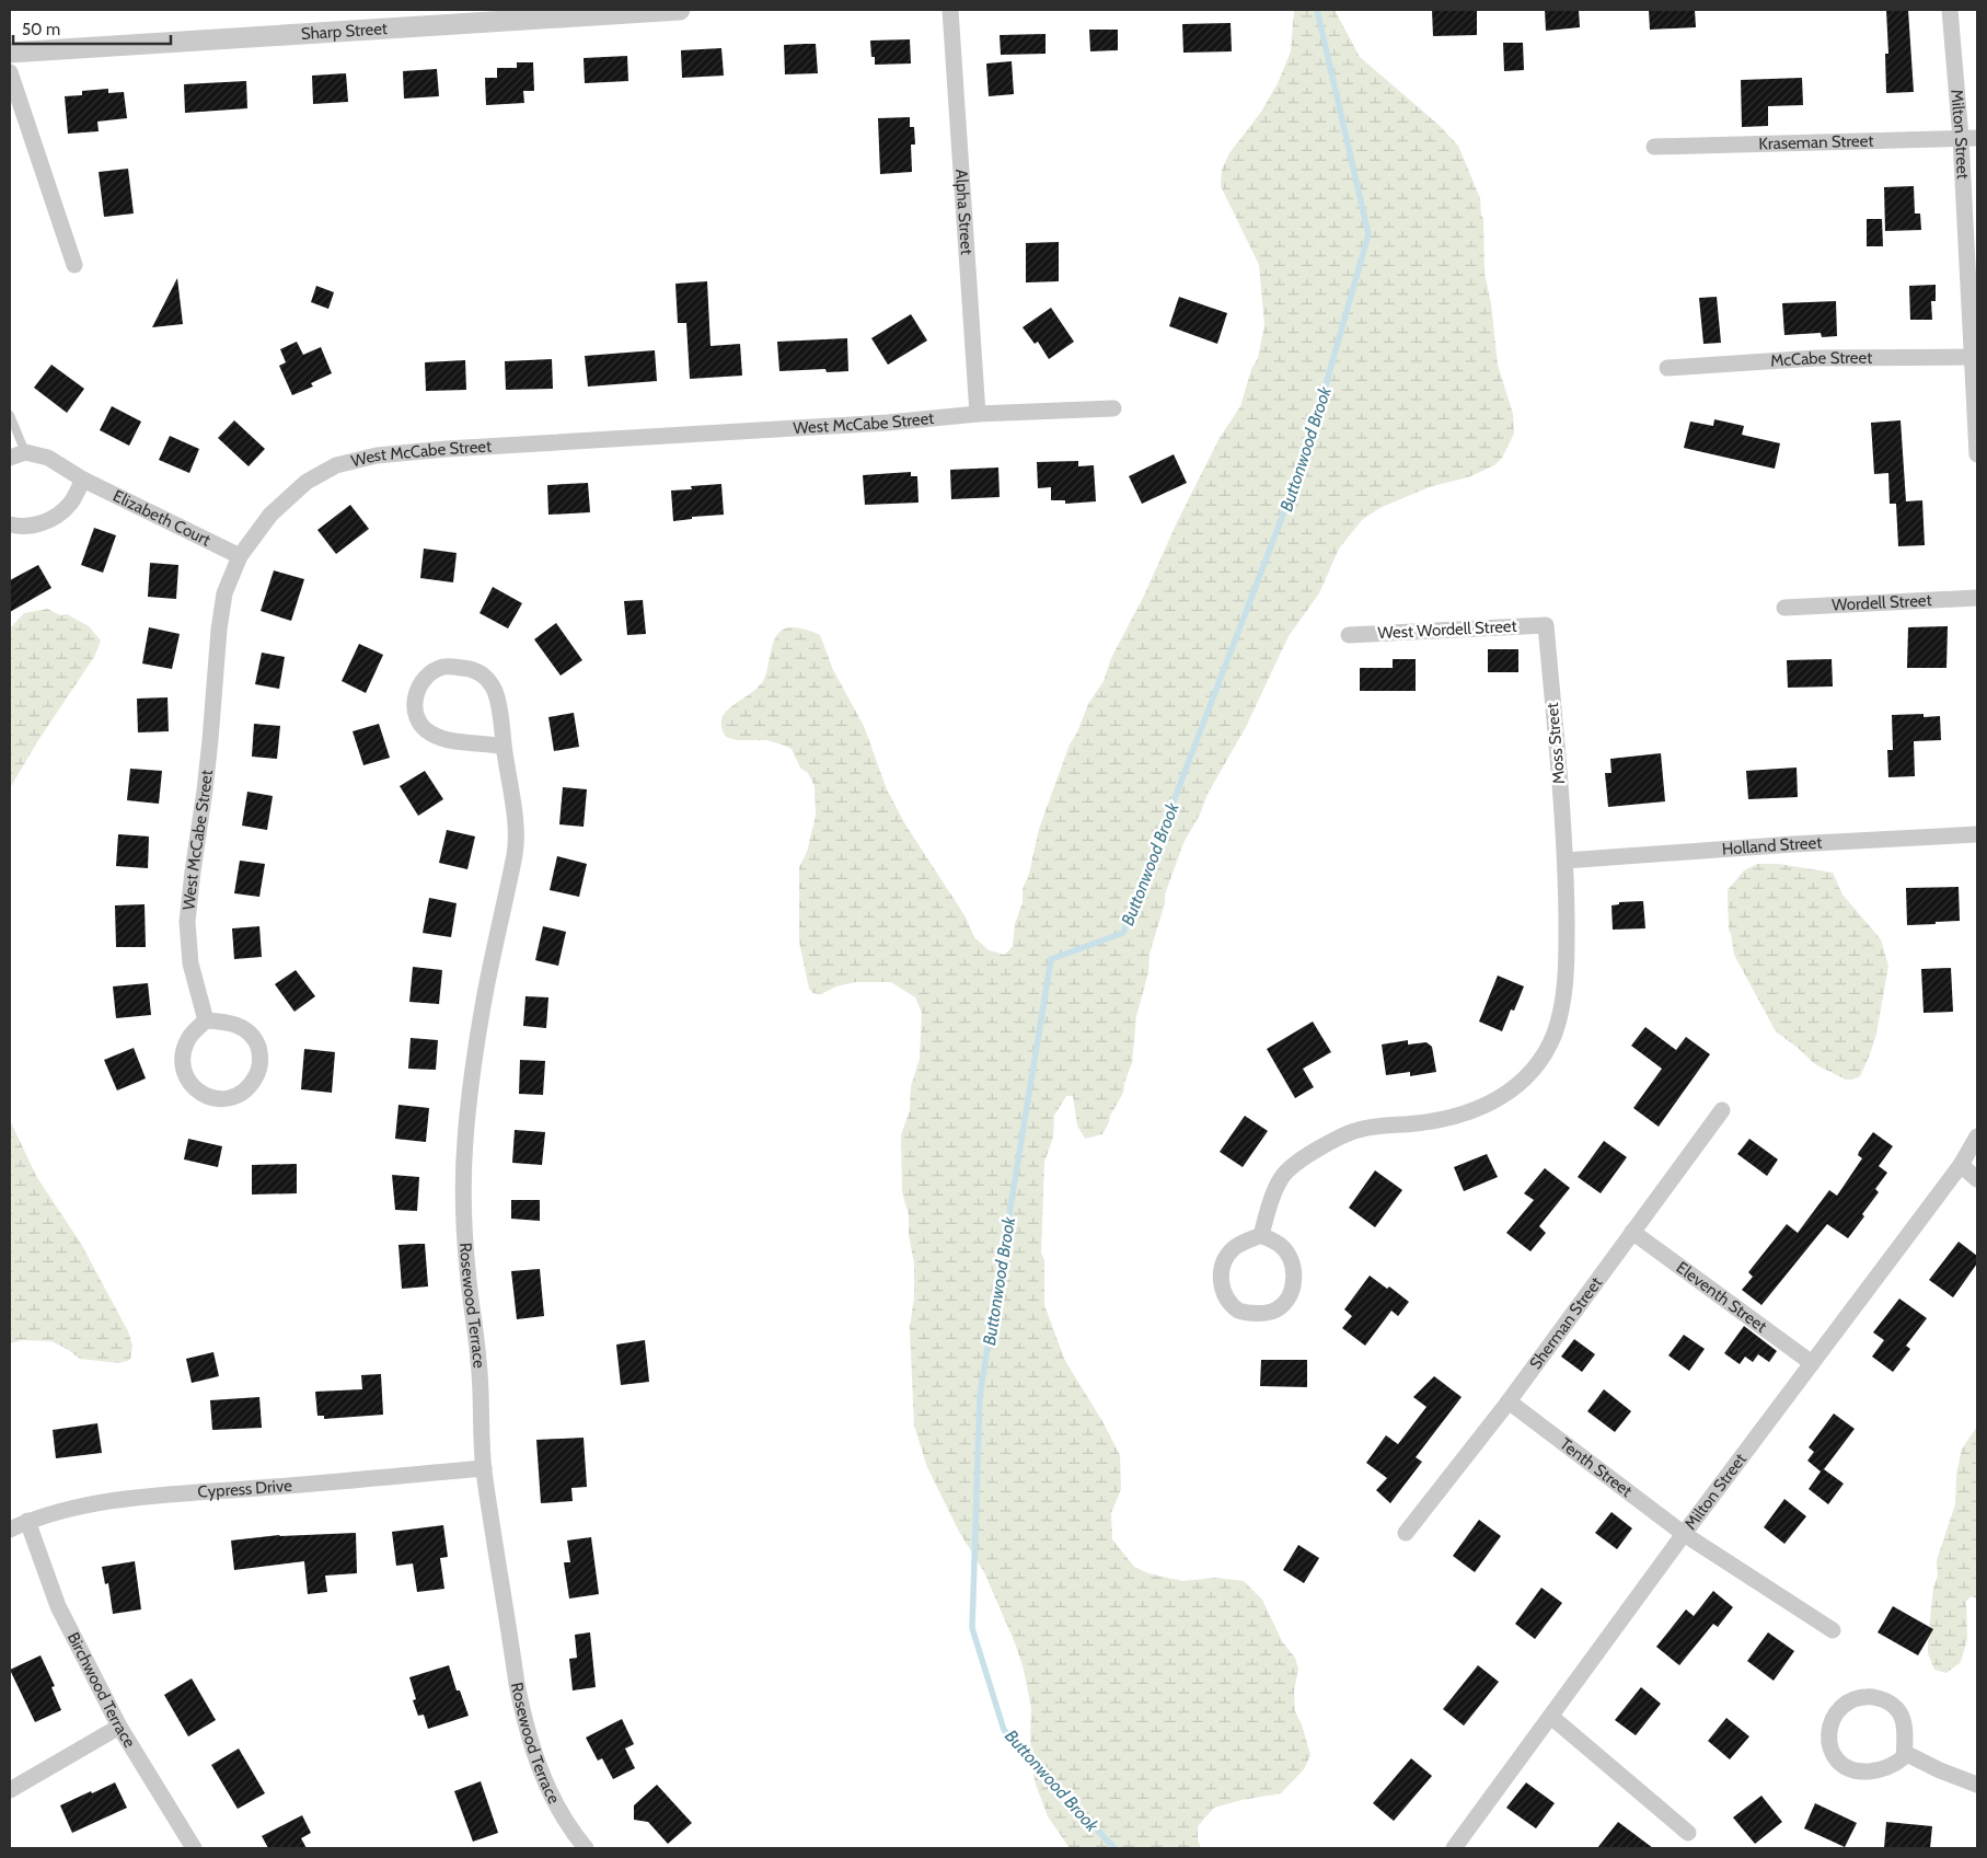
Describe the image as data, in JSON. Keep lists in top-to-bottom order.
{
  "streets": {
    "street": [
      "Sharp Street",
      "Milton Street",
      "Kraseman Street",
      "Alpha Street",
      "McCabe Street",
      "West McCabe Street",
      "Elizabeth Court",
      "Wordell Street",
      "West Wordell Street",
      "Moss Street",
      "Holland Street",
      "Eleventh Street",
      "Rosewood Terrace",
      "Sherman Street",
      "Tenth Street",
      "Cypress Drive",
      "Birchwood Terrace"
    ]
  },
  "crossings": [
    ["Milton Street", "Kraseman Street"],
    ["Milton Street", "McCabe Street"],
    ["Milton Street", "Eleventh Street"],
    ["Milton Street", "Tenth Street"],
    ["Alpha Street", "West McCabe Street"],
    ["West McCabe Street", "Elizabeth Court"],
    ["West Wordell Street", "Moss Street"],
    ["Moss Street", "Holland Street"],
    ["Eleventh Street", "Sherman Street"],
    ["Rosewood Terrace", "Cypress Drive"],
    ["Sherman Street", "Tenth Street"],
    ["Cypress Drive", "Birchwood Terrace"]
  ],
  "water": ["Buttonwood Brook"],
  "scale_bar": "50 m"
}
